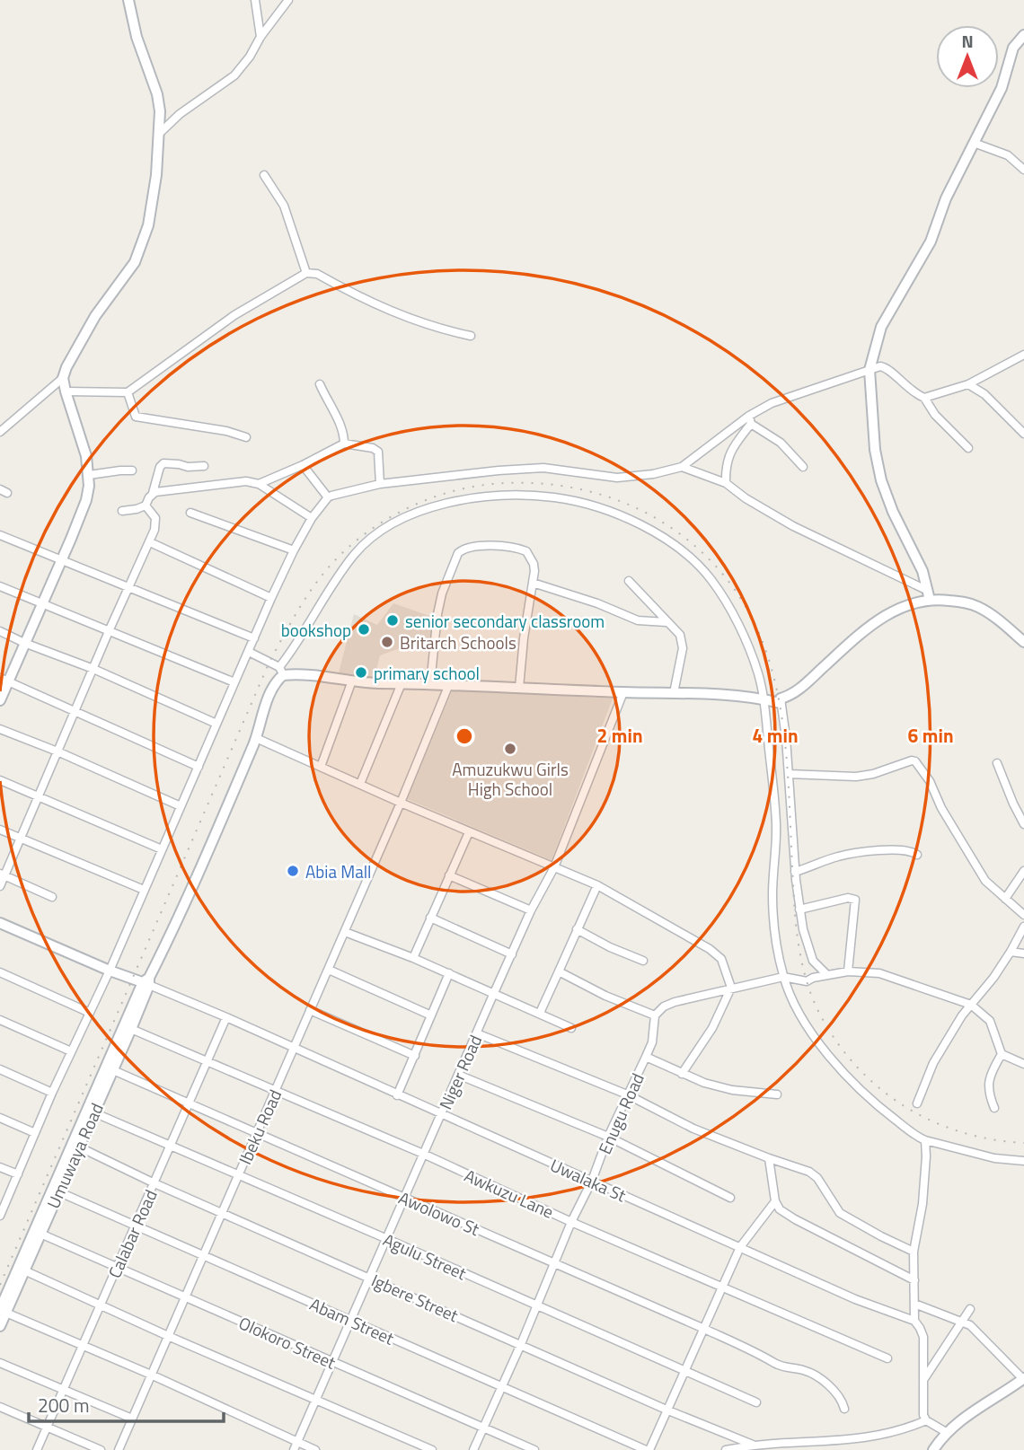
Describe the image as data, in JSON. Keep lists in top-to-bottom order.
{
  "streets": {
    "street": [
      "Niger Road",
      "Enugu Road",
      "Ibeku Road",
      "Umuwaya Road",
      "Uwalaka St",
      "Awkuzu Lane",
      "Awolowo St",
      "Calabar Road",
      "Agulu Street",
      "Igbere Street",
      "Abam Street",
      "Olokoro Street"
    ]
  },
  "crossings": [
    ["Niger Road", "Uwalaka St"],
    ["Niger Road", "Awkuzu Lane"],
    ["Niger Road", "Awolowo St"],
    ["Niger Road", "Agulu Street"],
    ["Niger Road", "Igbere Street"],
    ["Niger Road", "Abam Street"],
    ["Niger Road", "Olokoro Street"],
    ["Enugu Road", "Uwalaka St"],
    ["Enugu Road", "Awkuzu Lane"],
    ["Enugu Road", "Awolowo St"],
    ["Enugu Road", "Agulu Street"],
    ["Enugu Road", "Igbere Street"],
    ["Enugu Road", "Abam Street"],
    ["Enugu Road", "Olokoro Street"],
    ["Ibeku Road", "Uwalaka St"],
    ["Ibeku Road", "Awkuzu Lane"],
    ["Ibeku Road", "Awolowo St"],
    ["Ibeku Road", "Agulu Street"],
    ["Ibeku Road", "Igbere Street"],
    ["Ibeku Road", "Abam Street"],
    ["Ibeku Road", "Olokoro Street"],
    ["Umuwaya Road", "Uwalaka St"],
    ["Umuwaya Road", "Awkuzu Lane"],
    ["Umuwaya Road", "Awolowo St"],
    ["Umuwaya Road", "Agulu Street"],
    ["Umuwaya Road", "Igbere Street"],
    ["Umuwaya Road", "Abam Street"],
    ["Umuwaya Road", "Olokoro Street"],
    ["Uwalaka St", "Calabar Road"],
    ["Awkuzu Lane", "Calabar Road"],
    ["Awolowo St", "Calabar Road"],
    ["Calabar Road", "Agulu Street"],
    ["Calabar Road", "Igbere Street"],
    ["Calabar Road", "Abam Street"],
    ["Calabar Road", "Olokoro Street"]
  ],
  "places": [
    "senior secondary classroom",
    "bookshop",
    "Britarch Schools",
    "primary school",
    "Amuzukwu Girls High School",
    "Abia Mall"
  ],
  "scale_bar": "200 m",
  "north": "top",
  "rings": ["2 min", "4 min", "6 min"]
}
